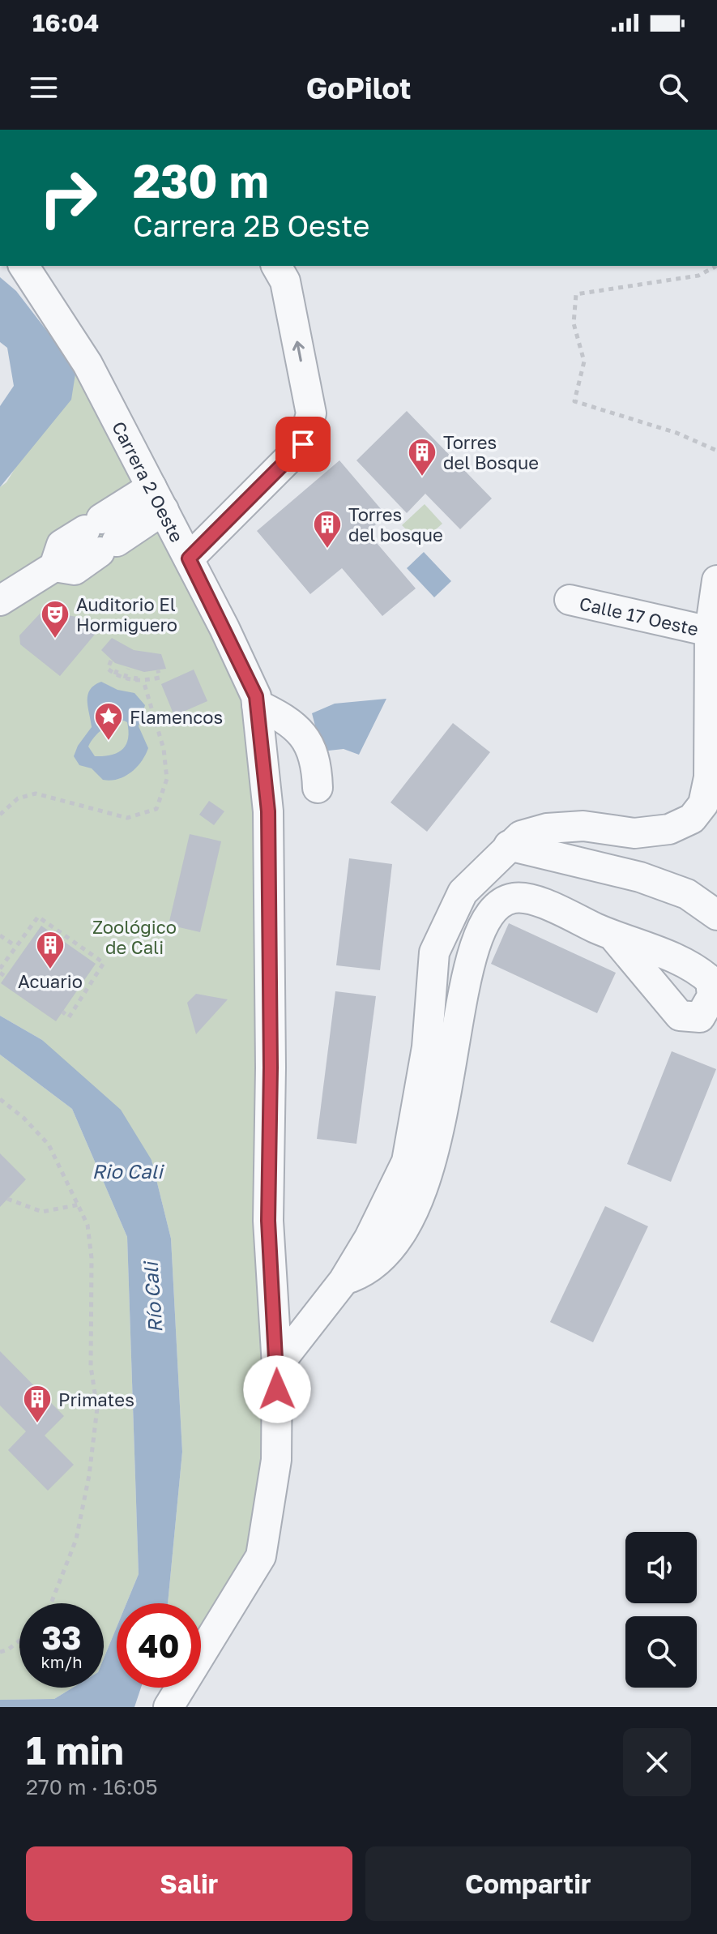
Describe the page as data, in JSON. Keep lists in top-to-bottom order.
{
  "streets": {
    "street": ["Carrera 2 Oeste", "Calle 17 Oeste"]
  },
  "water": ["Rio Cali", "Río Cali"],
  "parks": ["Zoológico de Cali"],
  "places": {
    "building": [
      "Torres del Bosque",
      "Torres del bosque",
      "Acuario",
      "Primates"
    ],
    "theatre": ["Auditorio El Hormiguero"],
    "place": ["Flamencos"]
  },
  "page": {
    "status": "16:04",
    "header": "GoPilot",
    "turn": ["230 m", "Carrera 2B Oeste"],
    "speed": "33 km/h",
    "limit": "40",
    "heading": ["1 min", "270 m · 16:05"],
    "buttons": ["Salir", "Compartir"]
  }
}
